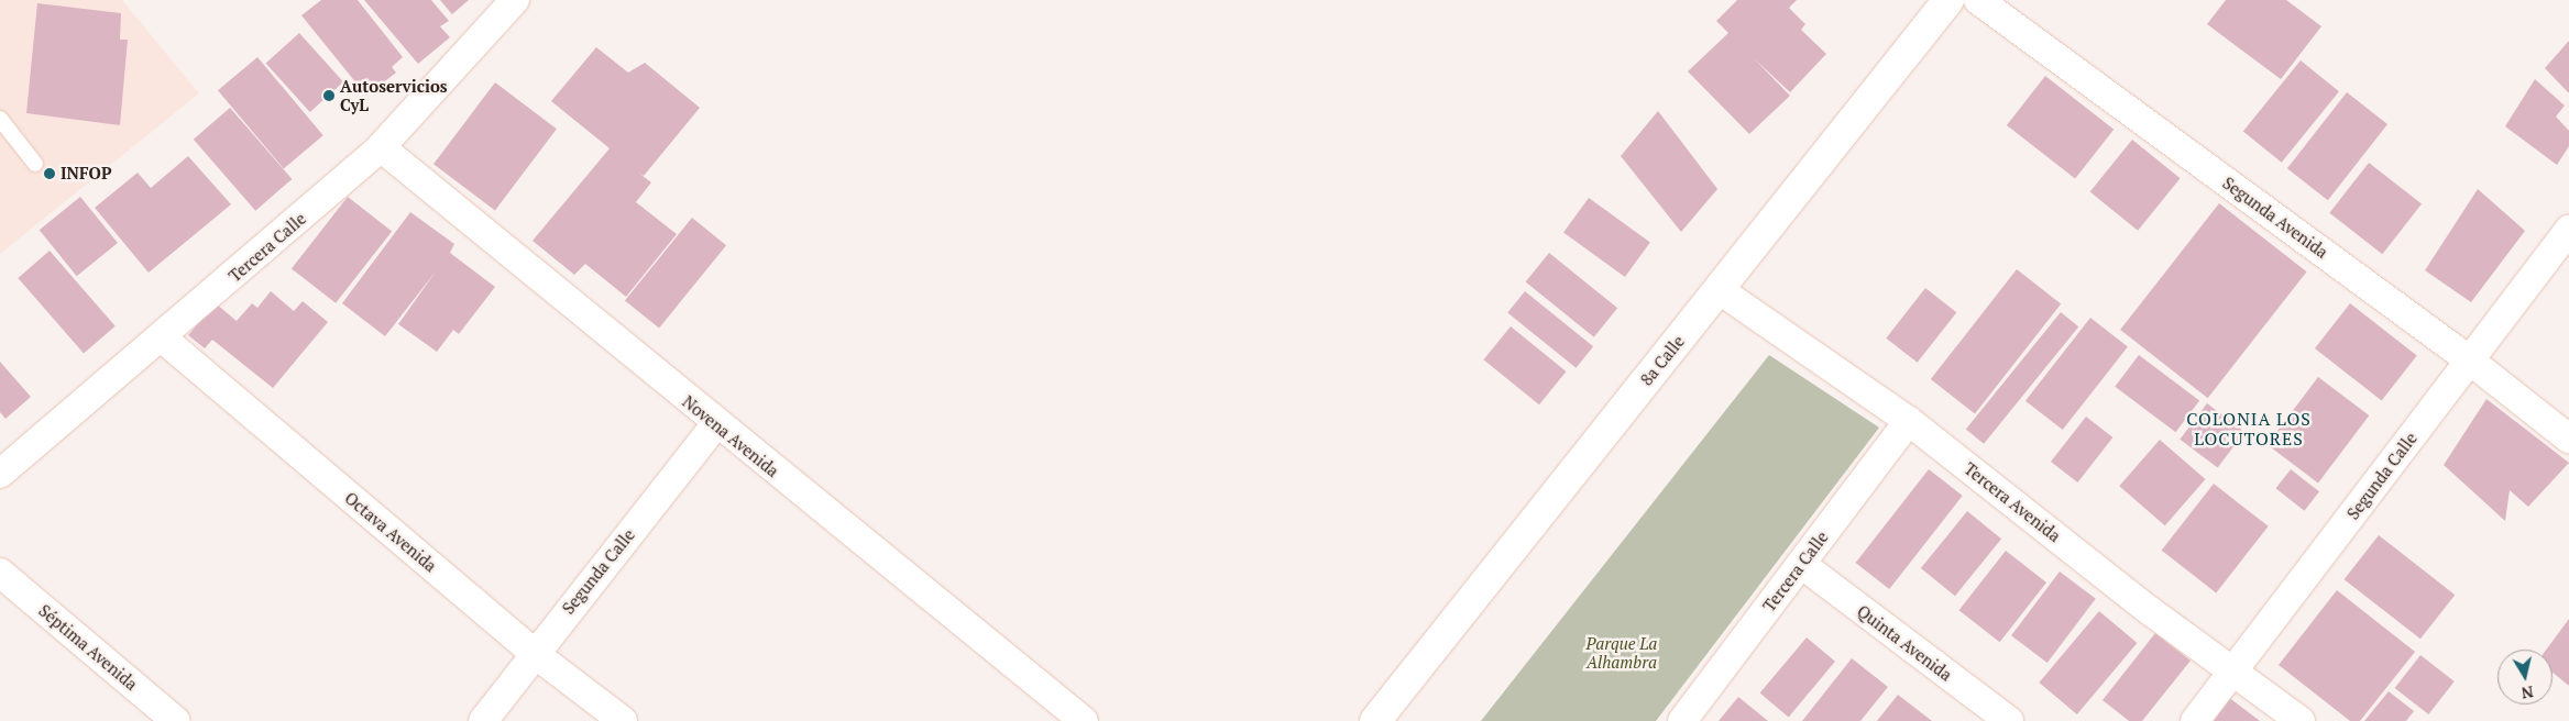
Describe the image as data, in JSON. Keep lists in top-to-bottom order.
{
  "streets": {
    "street": [
      "Segunda Avenida",
      "Tercera Calle",
      "8a Calle",
      "Novena Avenida",
      "Segunda Calle",
      "Tercera Avenida",
      "Octava Avenida",
      "Quinta Avenida",
      "Séptima Avenida"
    ]
  },
  "crossings": [
    ["Segunda Avenida", "Segunda Calle"],
    ["Tercera Calle", "Novena Avenida"],
    ["Tercera Calle", "Tercera Avenida"],
    ["Tercera Calle", "Octava Avenida"],
    ["Tercera Calle", "Quinta Avenida"],
    ["8a Calle", "Tercera Avenida"],
    ["Novena Avenida", "Segunda Calle"],
    ["Segunda Calle", "Tercera Avenida"],
    ["Segunda Calle", "Octava Avenida"]
  ],
  "districts": ["COLONIA LOS LOCUTORES"],
  "parks": ["Parque La Alhambra"],
  "places": ["Autoservicios CyL", "INFOP"],
  "north": "bottom"
}
